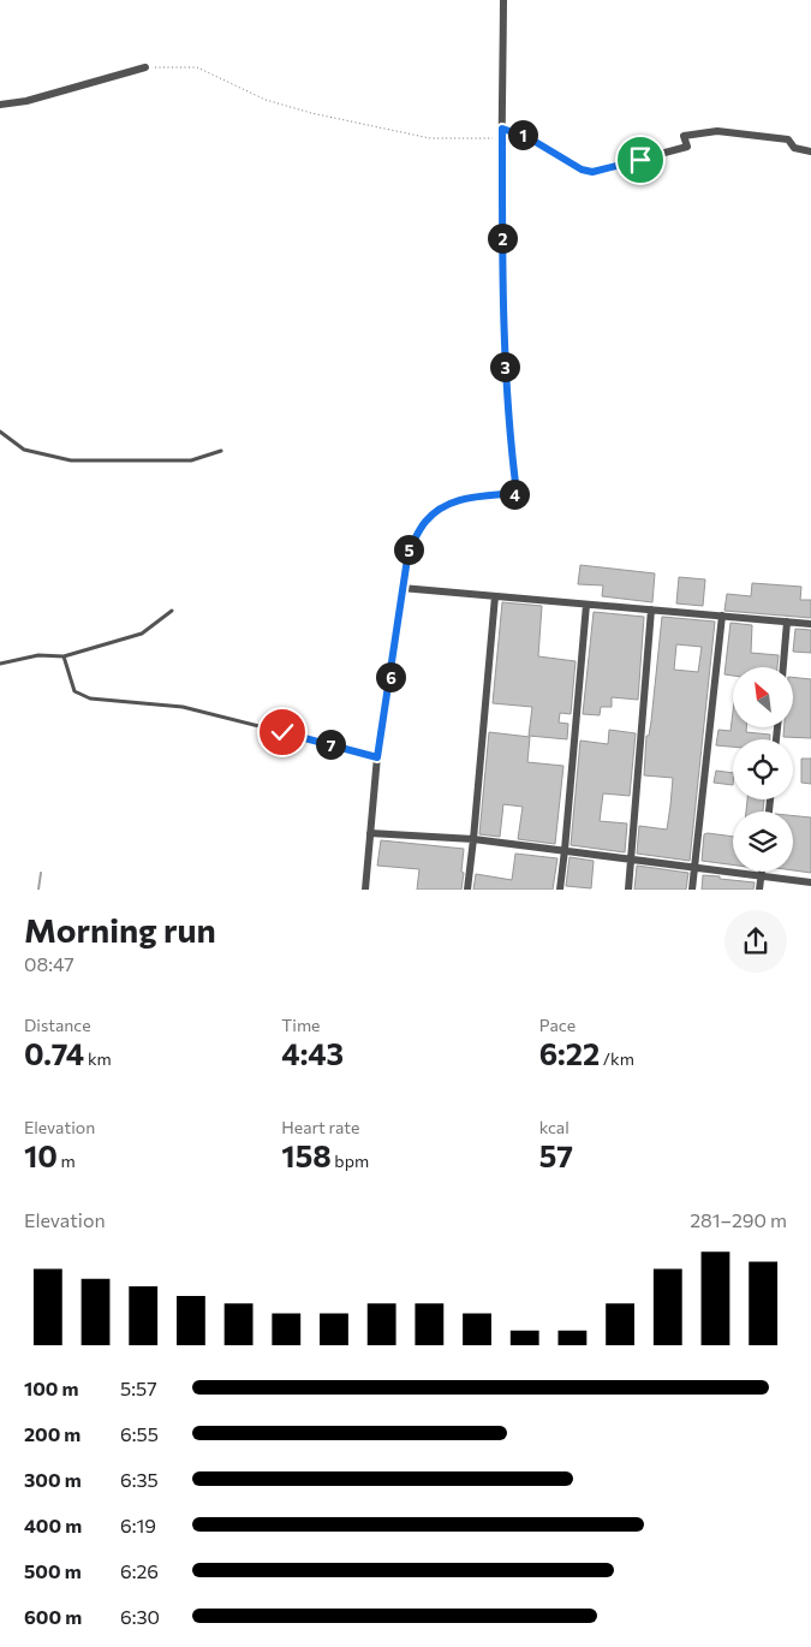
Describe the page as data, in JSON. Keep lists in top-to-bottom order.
{
  "north": "top left",
  "page": {
    "pins": [
      "1",
      "2",
      "3",
      "4",
      "5",
      "6",
      "7"
    ],
    "heading": ["Morning run", "08:47"],
    "stats": [
      ["Distance", "0.74 km"],
      ["Time", "4:43"],
      ["Pace", "6:22 /km"],
      ["Elevation", "10 m"],
      ["Heart rate", "158 bpm"],
      ["kcal", "57"]
    ],
    "chart": ["Elevation", "281–290 m"],
    "list": [
      {
        "name": "100 m",
        "note": "5:57"
      },
      {
        "name": "200 m",
        "note": "6:55"
      },
      {
        "name": "300 m",
        "note": "6:35"
      },
      {
        "name": "400 m",
        "note": "6:19"
      },
      {
        "name": "500 m",
        "note": "6:26"
      },
      {
        "name": "600 m",
        "note": "6:30"
      }
    ]
  }
}
